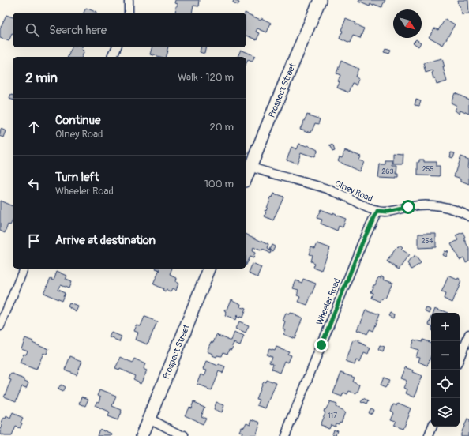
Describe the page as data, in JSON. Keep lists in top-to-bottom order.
{
  "streets": {
    "main road": ["Prospect Street"],
    "street": ["Olney Road", "Wheeler Road"]
  },
  "crossings": [
    ["Prospect Street", "Olney Road"],
    ["Olney Road", "Wheeler Road"]
  ],
  "house_numbers": [
    "255",
    "263",
    "254",
    "117"
  ],
  "north": "bottom right",
  "page": {
    "search": "Search here",
    "heading": ["2 min", "Walk · 120 m"],
    "list": [
      ["Continue", "Olney Road", "20 m"],
      ["Turn left", "Wheeler Road", "100 m"],
      "Arrive at destination"
    ],
    "map_buttons": ["+", "−"]
  }
}
